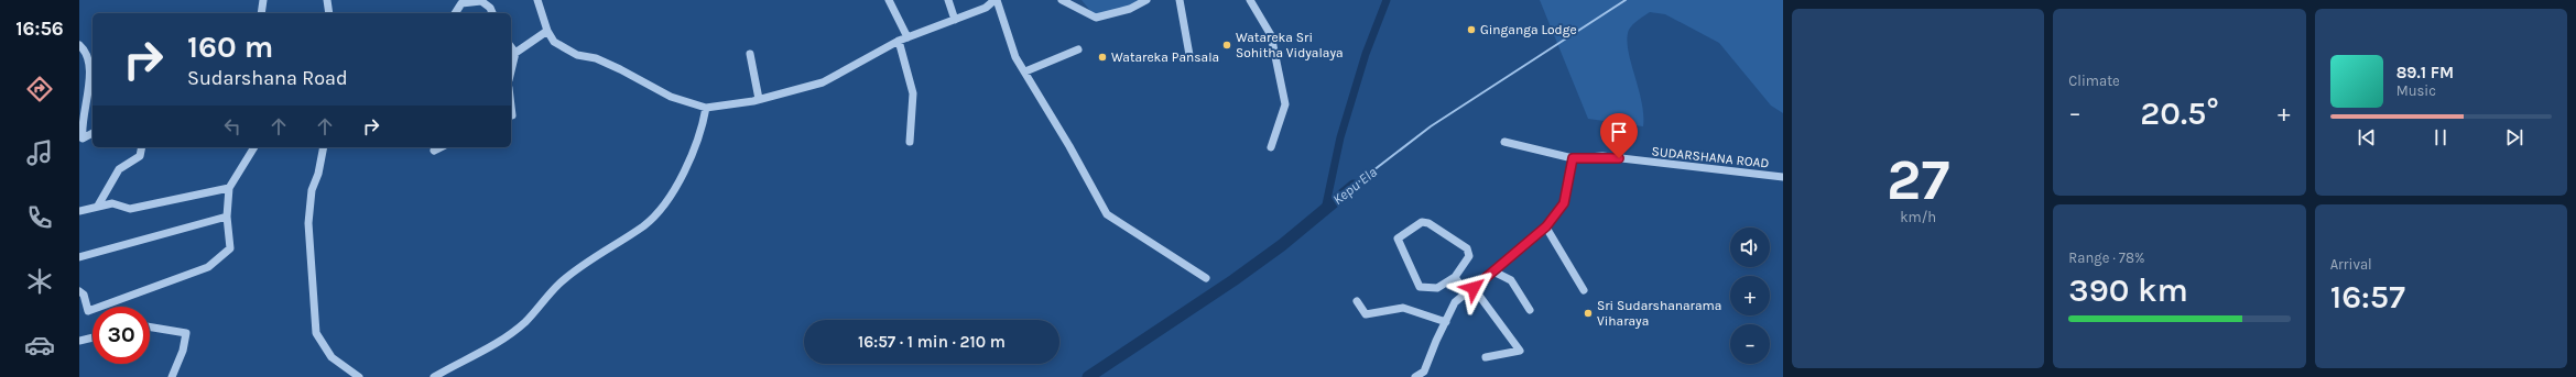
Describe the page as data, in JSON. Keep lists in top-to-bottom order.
{
  "streets": {
    "street": ["SUDARSHANA ROAD"]
  },
  "water": ["Kepu Ela"],
  "places": [
    "Ginganga Lodge",
    "Watareka Sri Sohitha Vidyalaya",
    "Watareka Pansala",
    "Sri Sudarshanarama Viharaya"
  ],
  "page": {
    "tabs": "16:56",
    "tile": [
      ["27", "km/h"],
      "Climate",
      ["Range · 78%", "390 km"],
      ["Arrival", "16:57"]
    ],
    "turn": ["160 m", "Sudarshana Road"],
    "song": ["89.1 FM", "Music"],
    "heat": ["−", "20.5°", "+"],
    "map_buttons": ["+", "−"],
    "limit": "30",
    "trip": "16:57 · 1 min · 210 m"
  }
}
